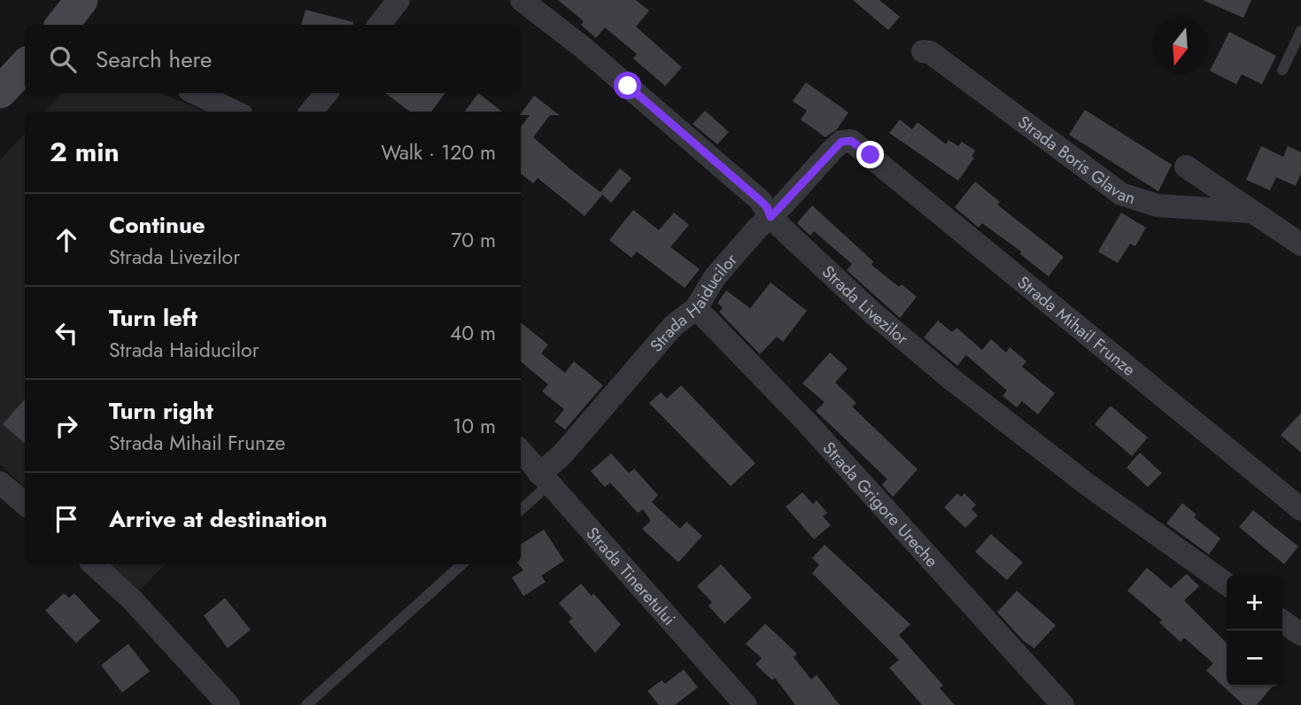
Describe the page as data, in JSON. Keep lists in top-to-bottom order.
{
  "streets": {
    "street": [
      "Strada Boris Glavan",
      "Strada Haiducilor",
      "Strada Livezilor",
      "Strada Mihail Frunze",
      "Strada Grigore Ureche",
      "Strada Tineretului"
    ]
  },
  "crossings": [
    ["Strada Haiducilor", "Strada Livezilor"],
    ["Strada Haiducilor", "Strada Mihail Frunze"],
    ["Strada Haiducilor", "Strada Grigore Ureche"],
    ["Strada Haiducilor", "Strada Tineretului"]
  ],
  "north": "bottom",
  "page": {
    "search": "Search here",
    "heading": ["2 min", "Walk · 120 m"],
    "list": [
      ["Continue", "Strada Livezilor", "70 m"],
      ["Turn left", "Strada Haiducilor", "40 m"],
      ["Turn right", "Strada Mihail Frunze", "10 m"],
      "Arrive at destination"
    ],
    "map_buttons": ["+", "−"]
  }
}
